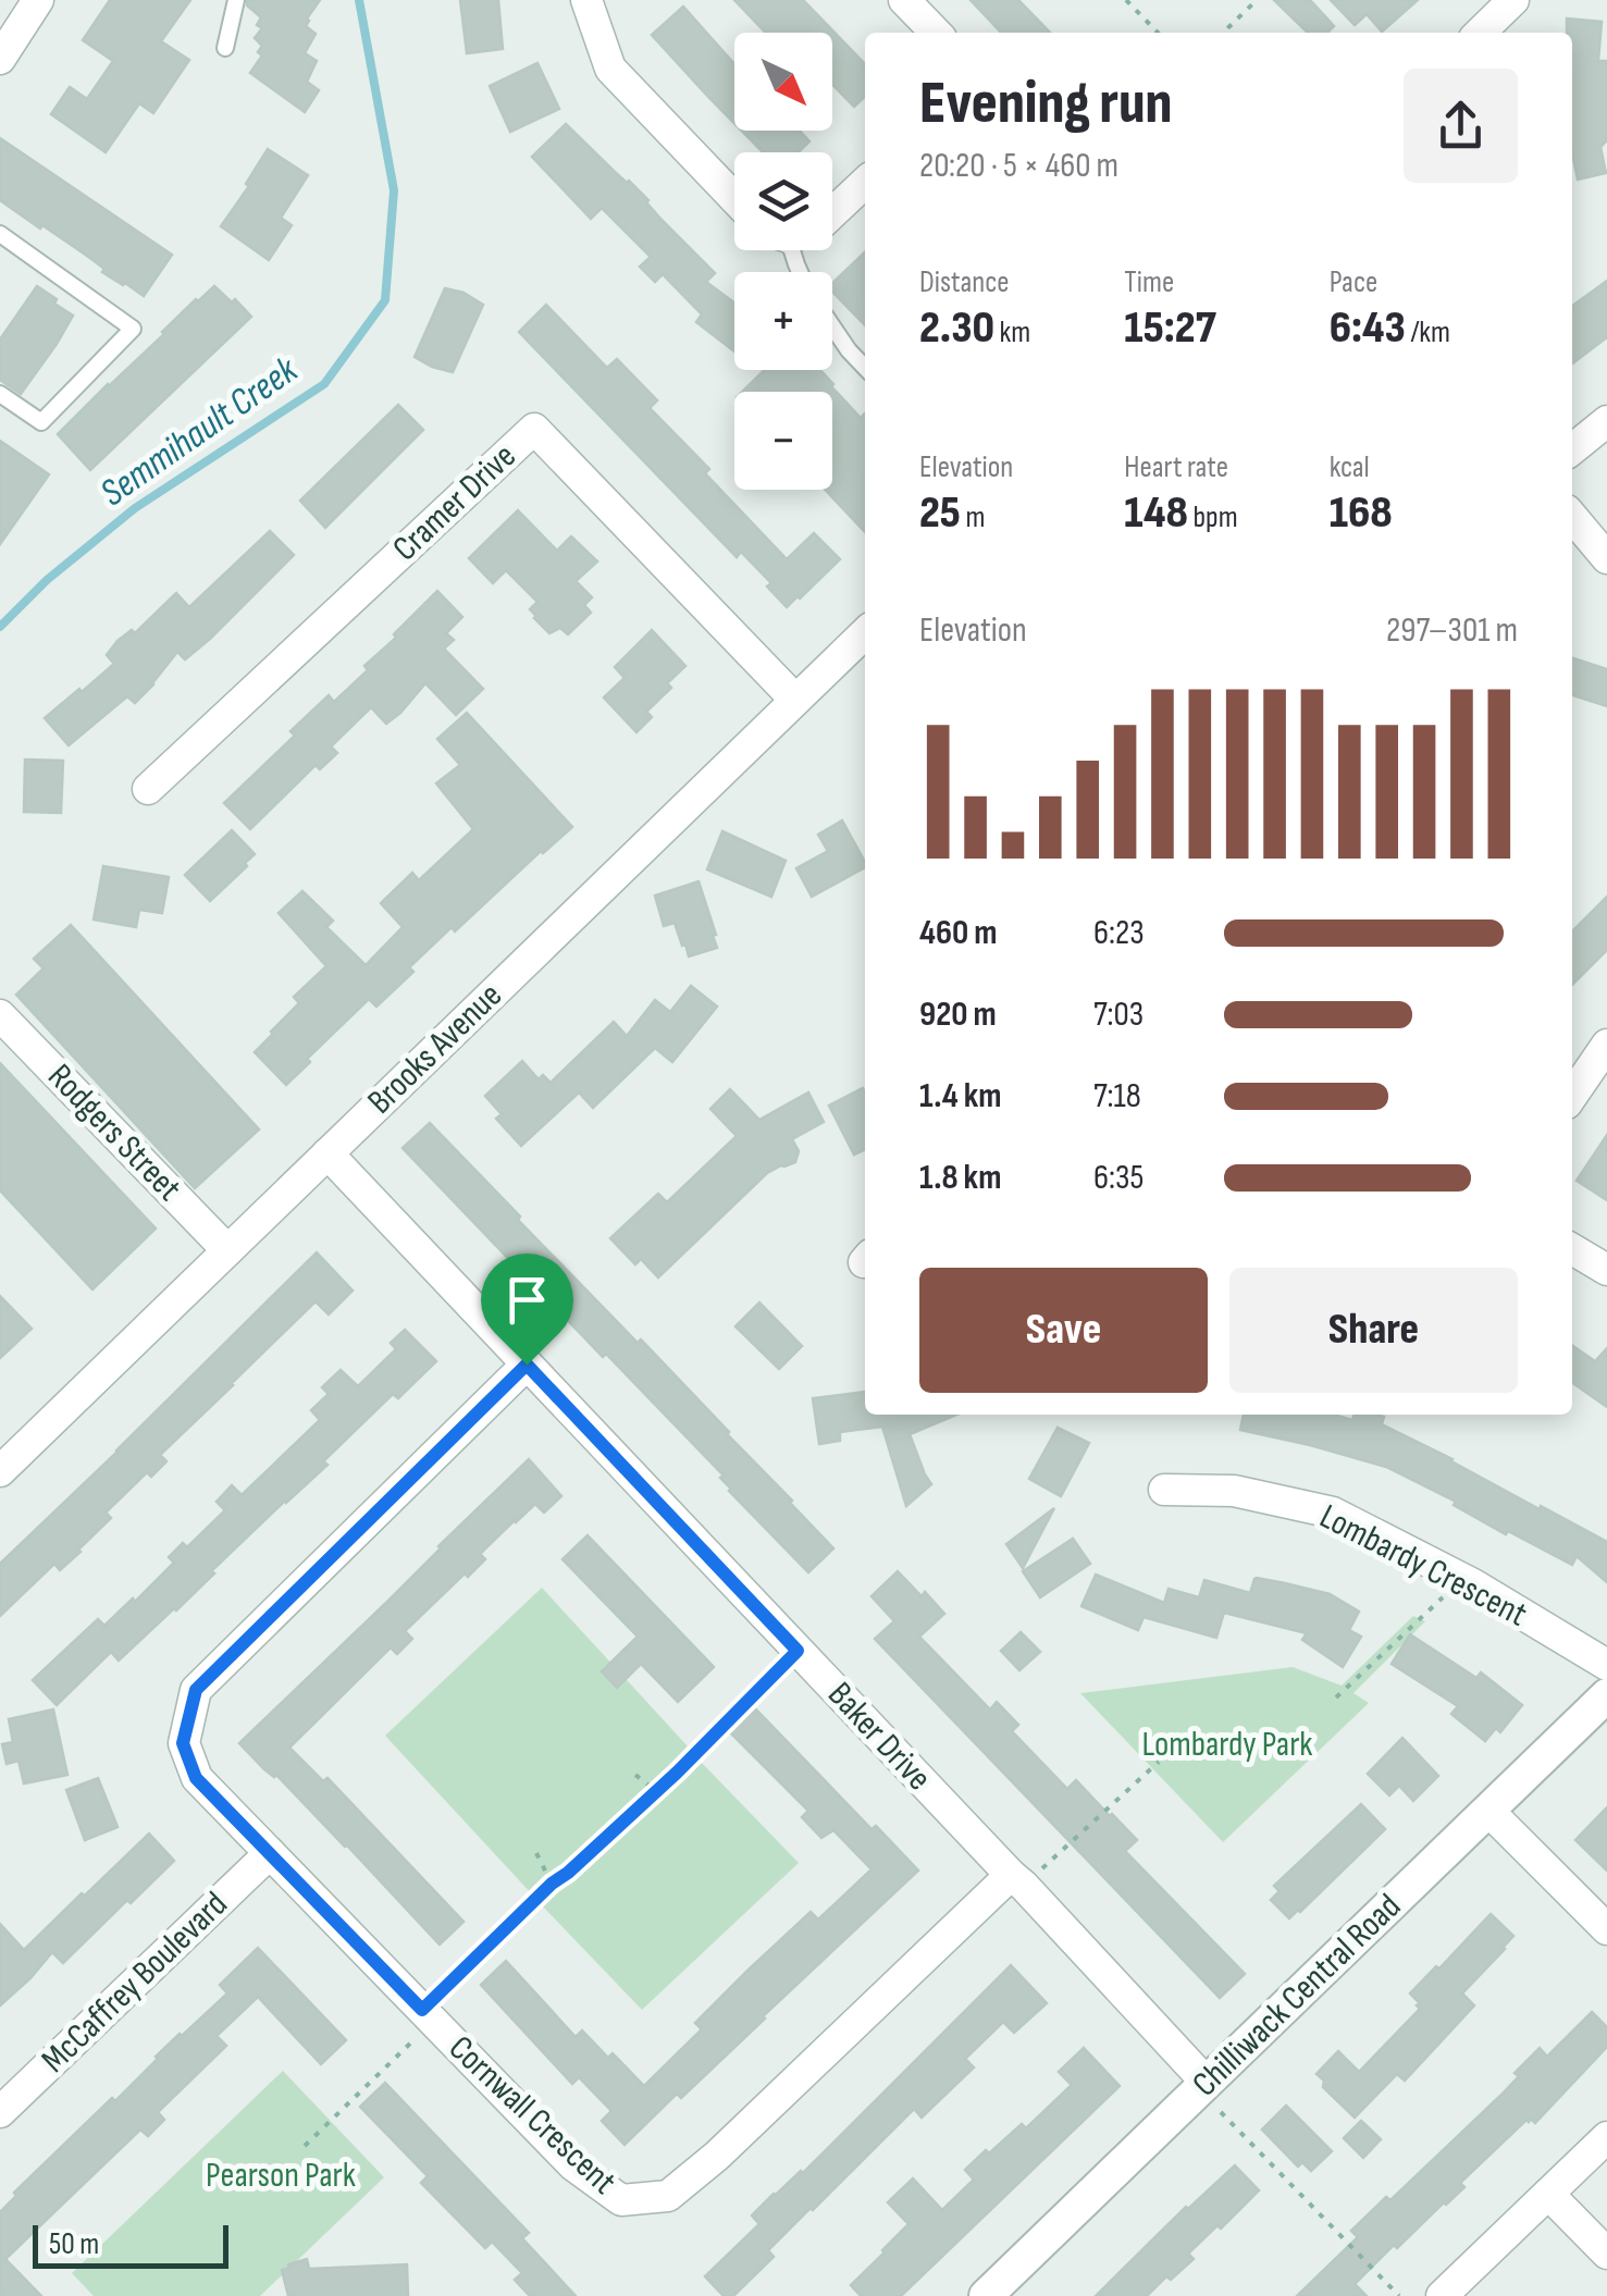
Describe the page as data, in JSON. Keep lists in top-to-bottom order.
{
  "streets": {
    "street": [
      "Cramer Drive",
      "Brooks Avenue",
      "Rodgers Street",
      "Lombardy Crescent",
      "Baker Drive",
      "McCaffrey Boulevard",
      "Chilliwack Central Road",
      "Cornwall Crescent"
    ]
  },
  "crossings": [
    ["Cramer Drive", "Brooks Avenue"],
    ["Brooks Avenue", "Rodgers Street"],
    ["Brooks Avenue", "Baker Drive"],
    ["Baker Drive", "Chilliwack Central Road"],
    ["Baker Drive", "Cornwall Crescent"],
    ["McCaffrey Boulevard", "Cornwall Crescent"]
  ],
  "water": ["Semmihault Creek"],
  "parks": ["Lombardy Park", "Pearson Park"],
  "scale_bar": "50 m",
  "north": "bottom right",
  "page": {
    "map_buttons": ["+", "−"],
    "heading": ["Evening run", "20:20 · 5 × 460 m"],
    "stats": [
      ["Distance", "2.30 km"],
      ["Time", "15:27"],
      ["Pace", "6:43 /km"],
      ["Elevation", "25 m"],
      ["Heart rate", "148 bpm"],
      ["kcal", "168"]
    ],
    "chart": ["Elevation", "297–301 m"],
    "list": [
      {
        "name": "460 m",
        "note": "6:23"
      },
      {
        "name": "920 m",
        "note": "7:03"
      },
      {
        "name": "1.4 km",
        "note": "7:18"
      },
      {
        "name": "1.8 km",
        "note": "6:35"
      }
    ],
    "buttons": ["Save", "Share"],
    "scale": "50 m"
  }
}
